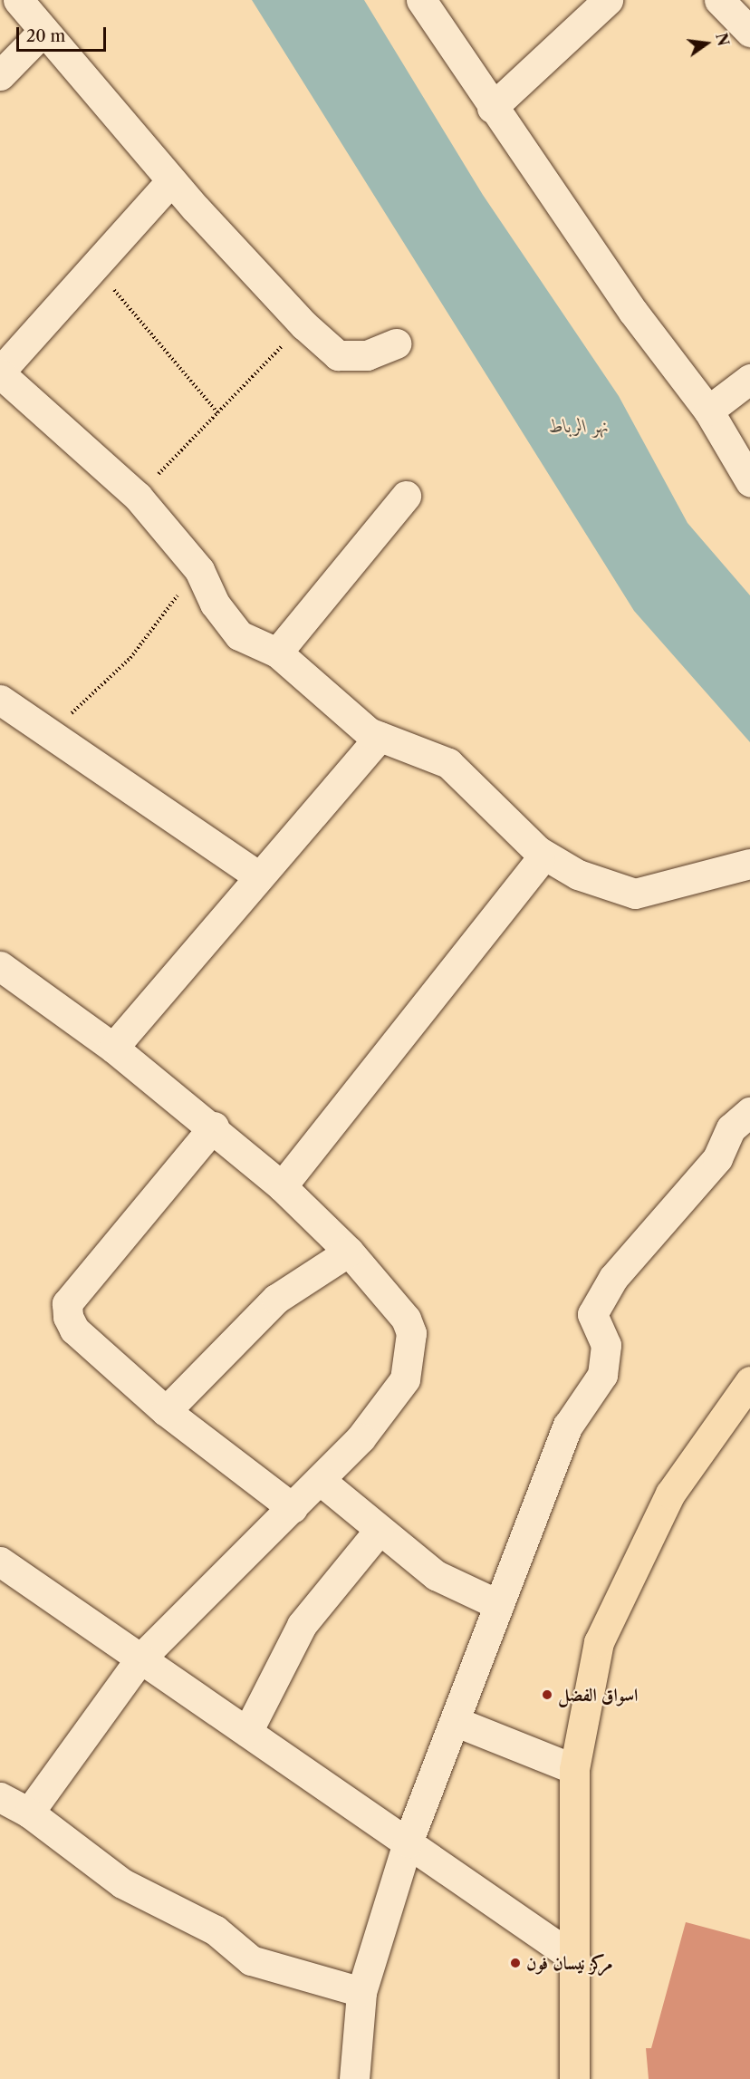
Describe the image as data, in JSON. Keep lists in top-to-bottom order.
{
  "water": ["نهر الرباط"],
  "places": ["اسواق الفضل", "مركز نيسان فون"],
  "scale_bar": "20 m",
  "north": "right"
}
